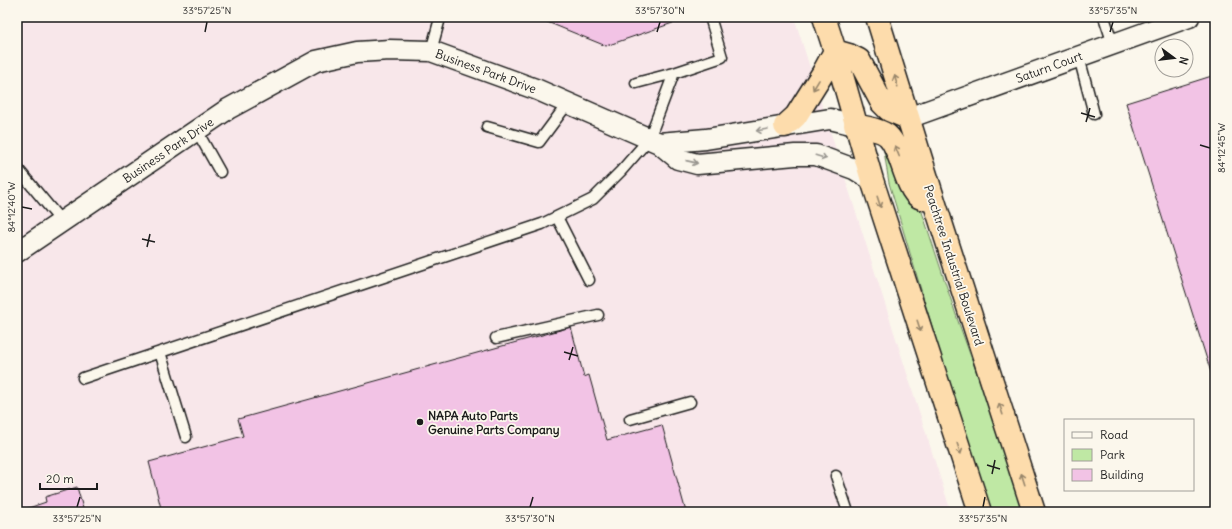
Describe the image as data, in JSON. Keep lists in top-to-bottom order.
{
  "streets": {
    "highway": ["Peachtree Industrial Boulevard"],
    "street": ["Saturn Court", "Business Park Drive"]
  },
  "crossings": [
    ["Saturn Court", "Peachtree Industrial Boulevard"]
  ],
  "places": ["NAPA Auto Parts Genuine Parts Company"],
  "legend": ["Road", "Park", "Building"],
  "scale_bar": "20 m",
  "north": "right",
  "coordinates": [
    "33°57'25\"N",
    "33°57'30\"N",
    "33°57'35\"N",
    "84°12'45\"W",
    "84°12'40\"W"
  ]
}
